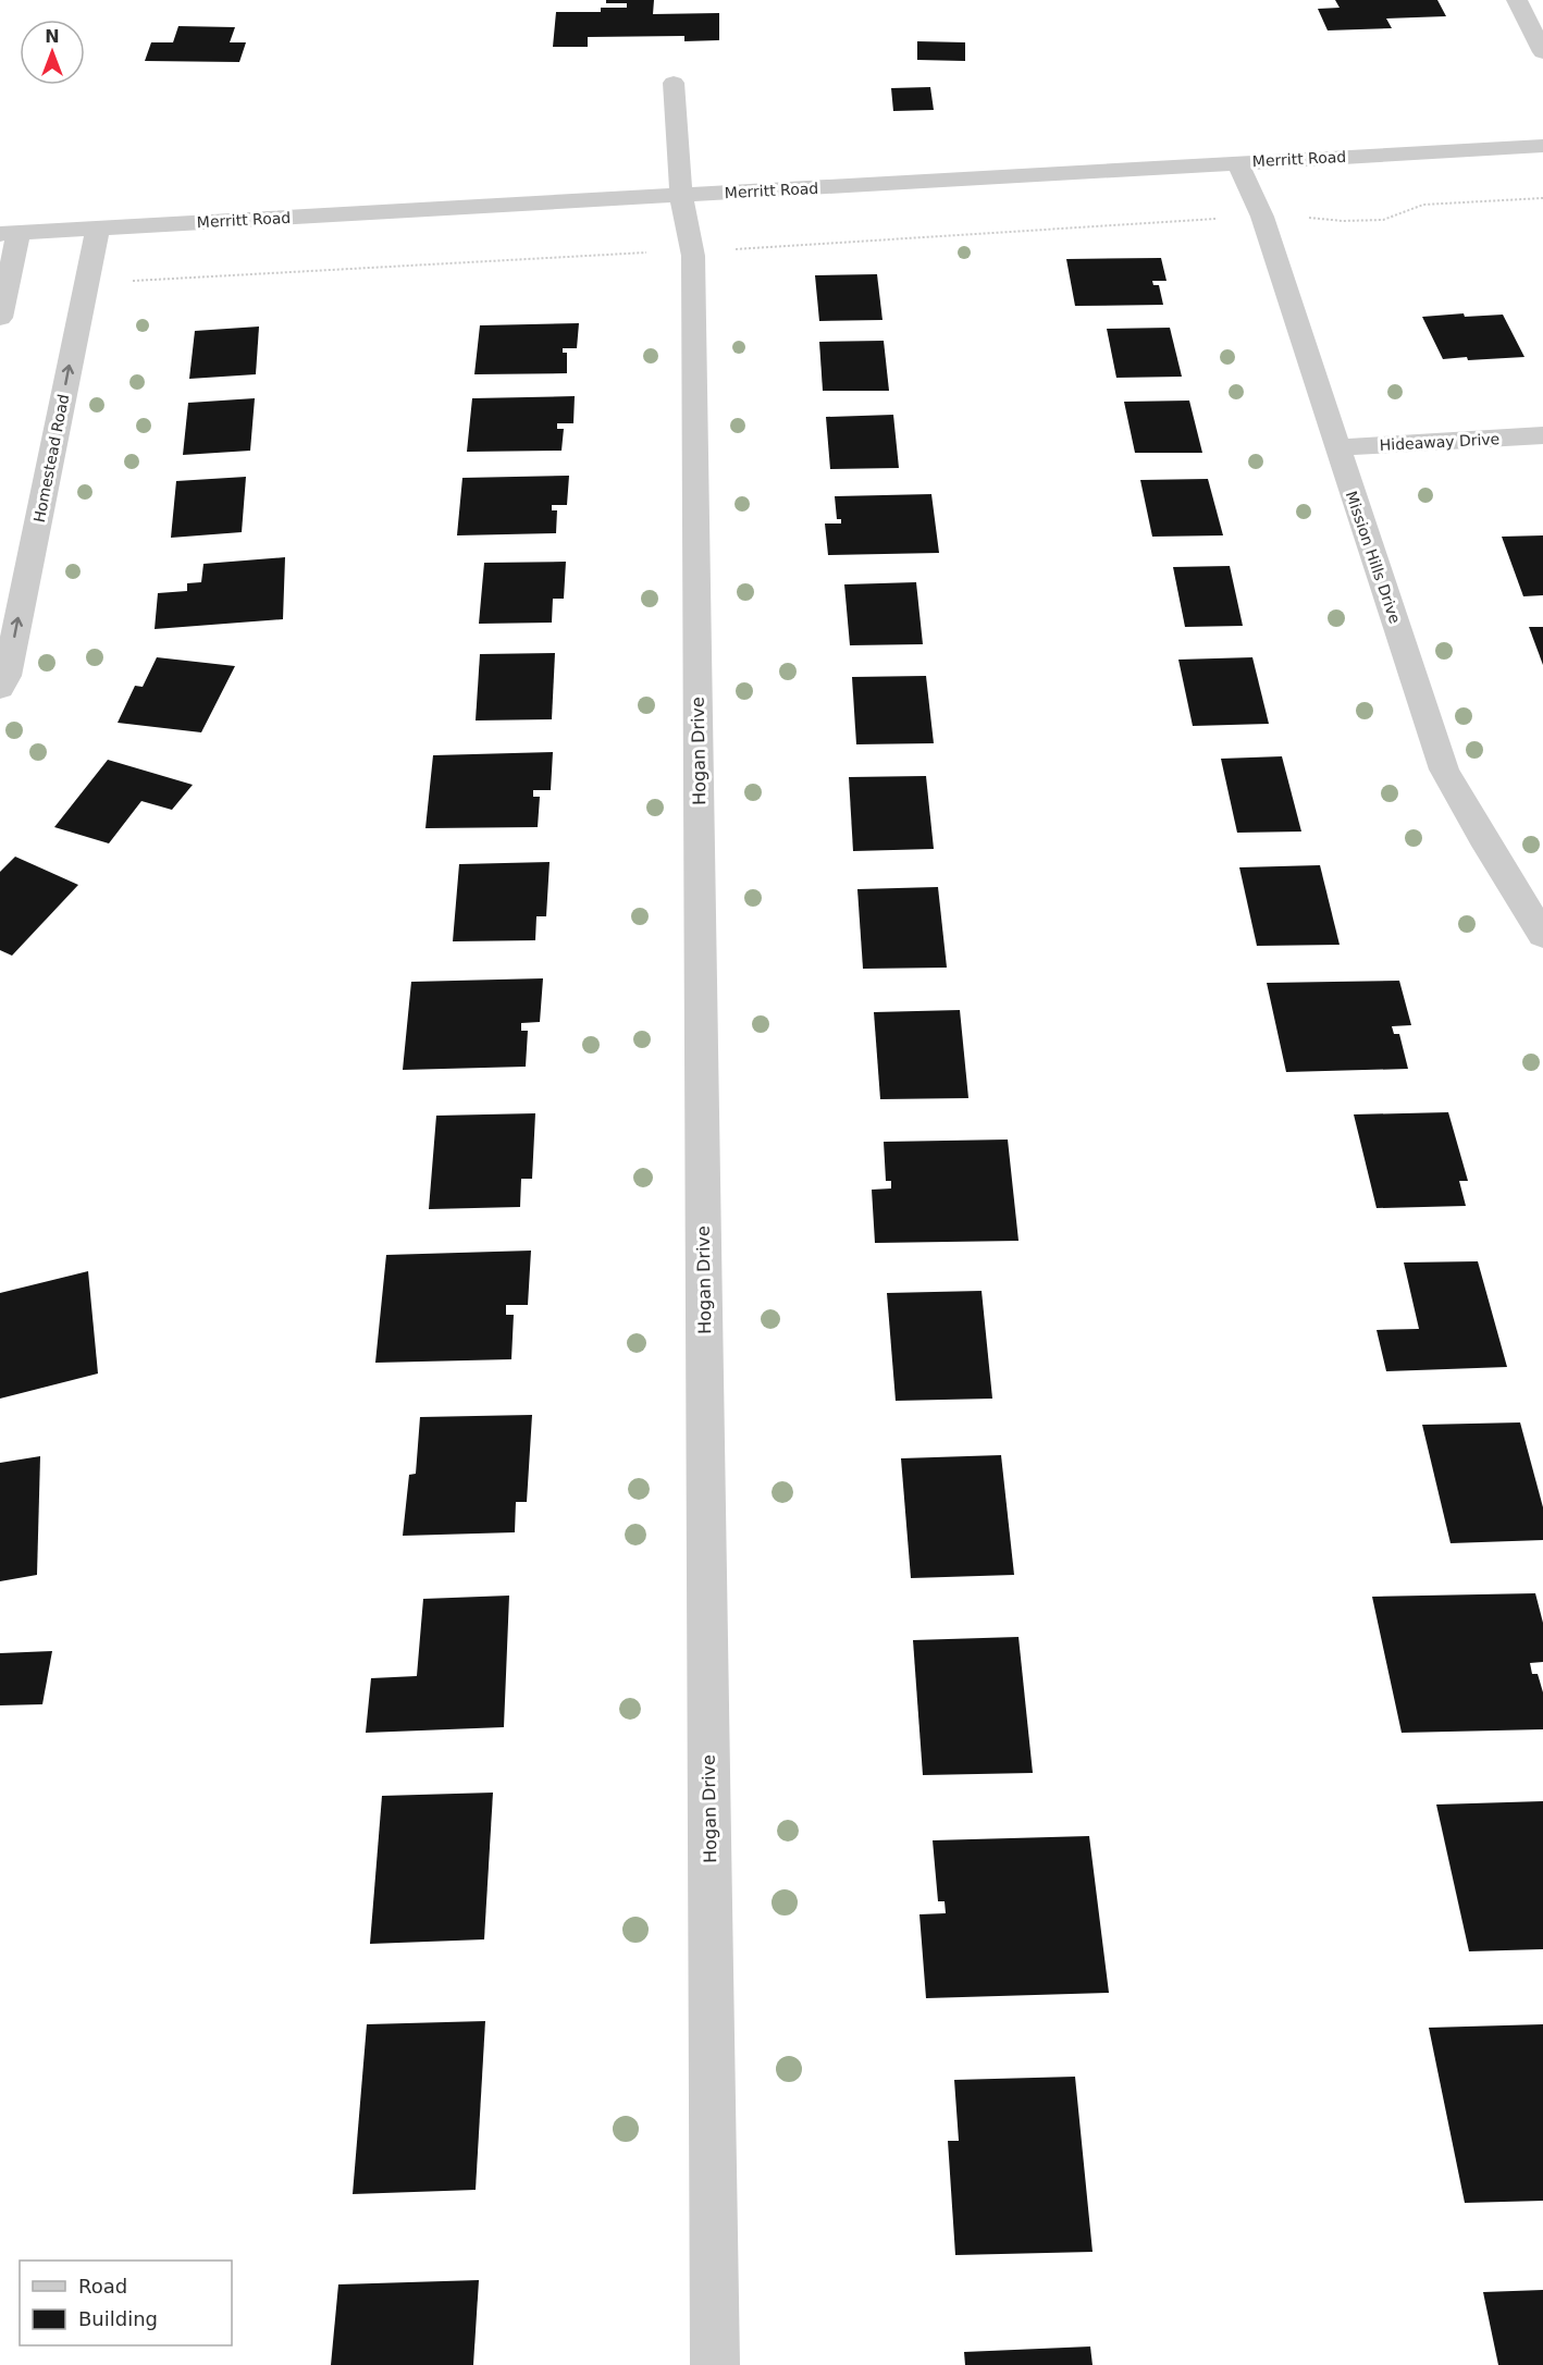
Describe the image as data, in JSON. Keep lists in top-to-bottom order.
{
  "streets": {
    "street": [
      "Merritt Road",
      "Hideaway Drive",
      "Homestead Road",
      "Mission Hills Drive",
      "Hogan Drive"
    ]
  },
  "crossings": [
    ["Merritt Road", "Homestead Road"],
    ["Merritt Road", "Mission Hills Drive"],
    ["Merritt Road", "Hogan Drive"],
    ["Hideaway Drive", "Mission Hills Drive"]
  ],
  "one_way": ["Homestead Road"],
  "legend": ["Road", "Building"],
  "north": "top"
}
